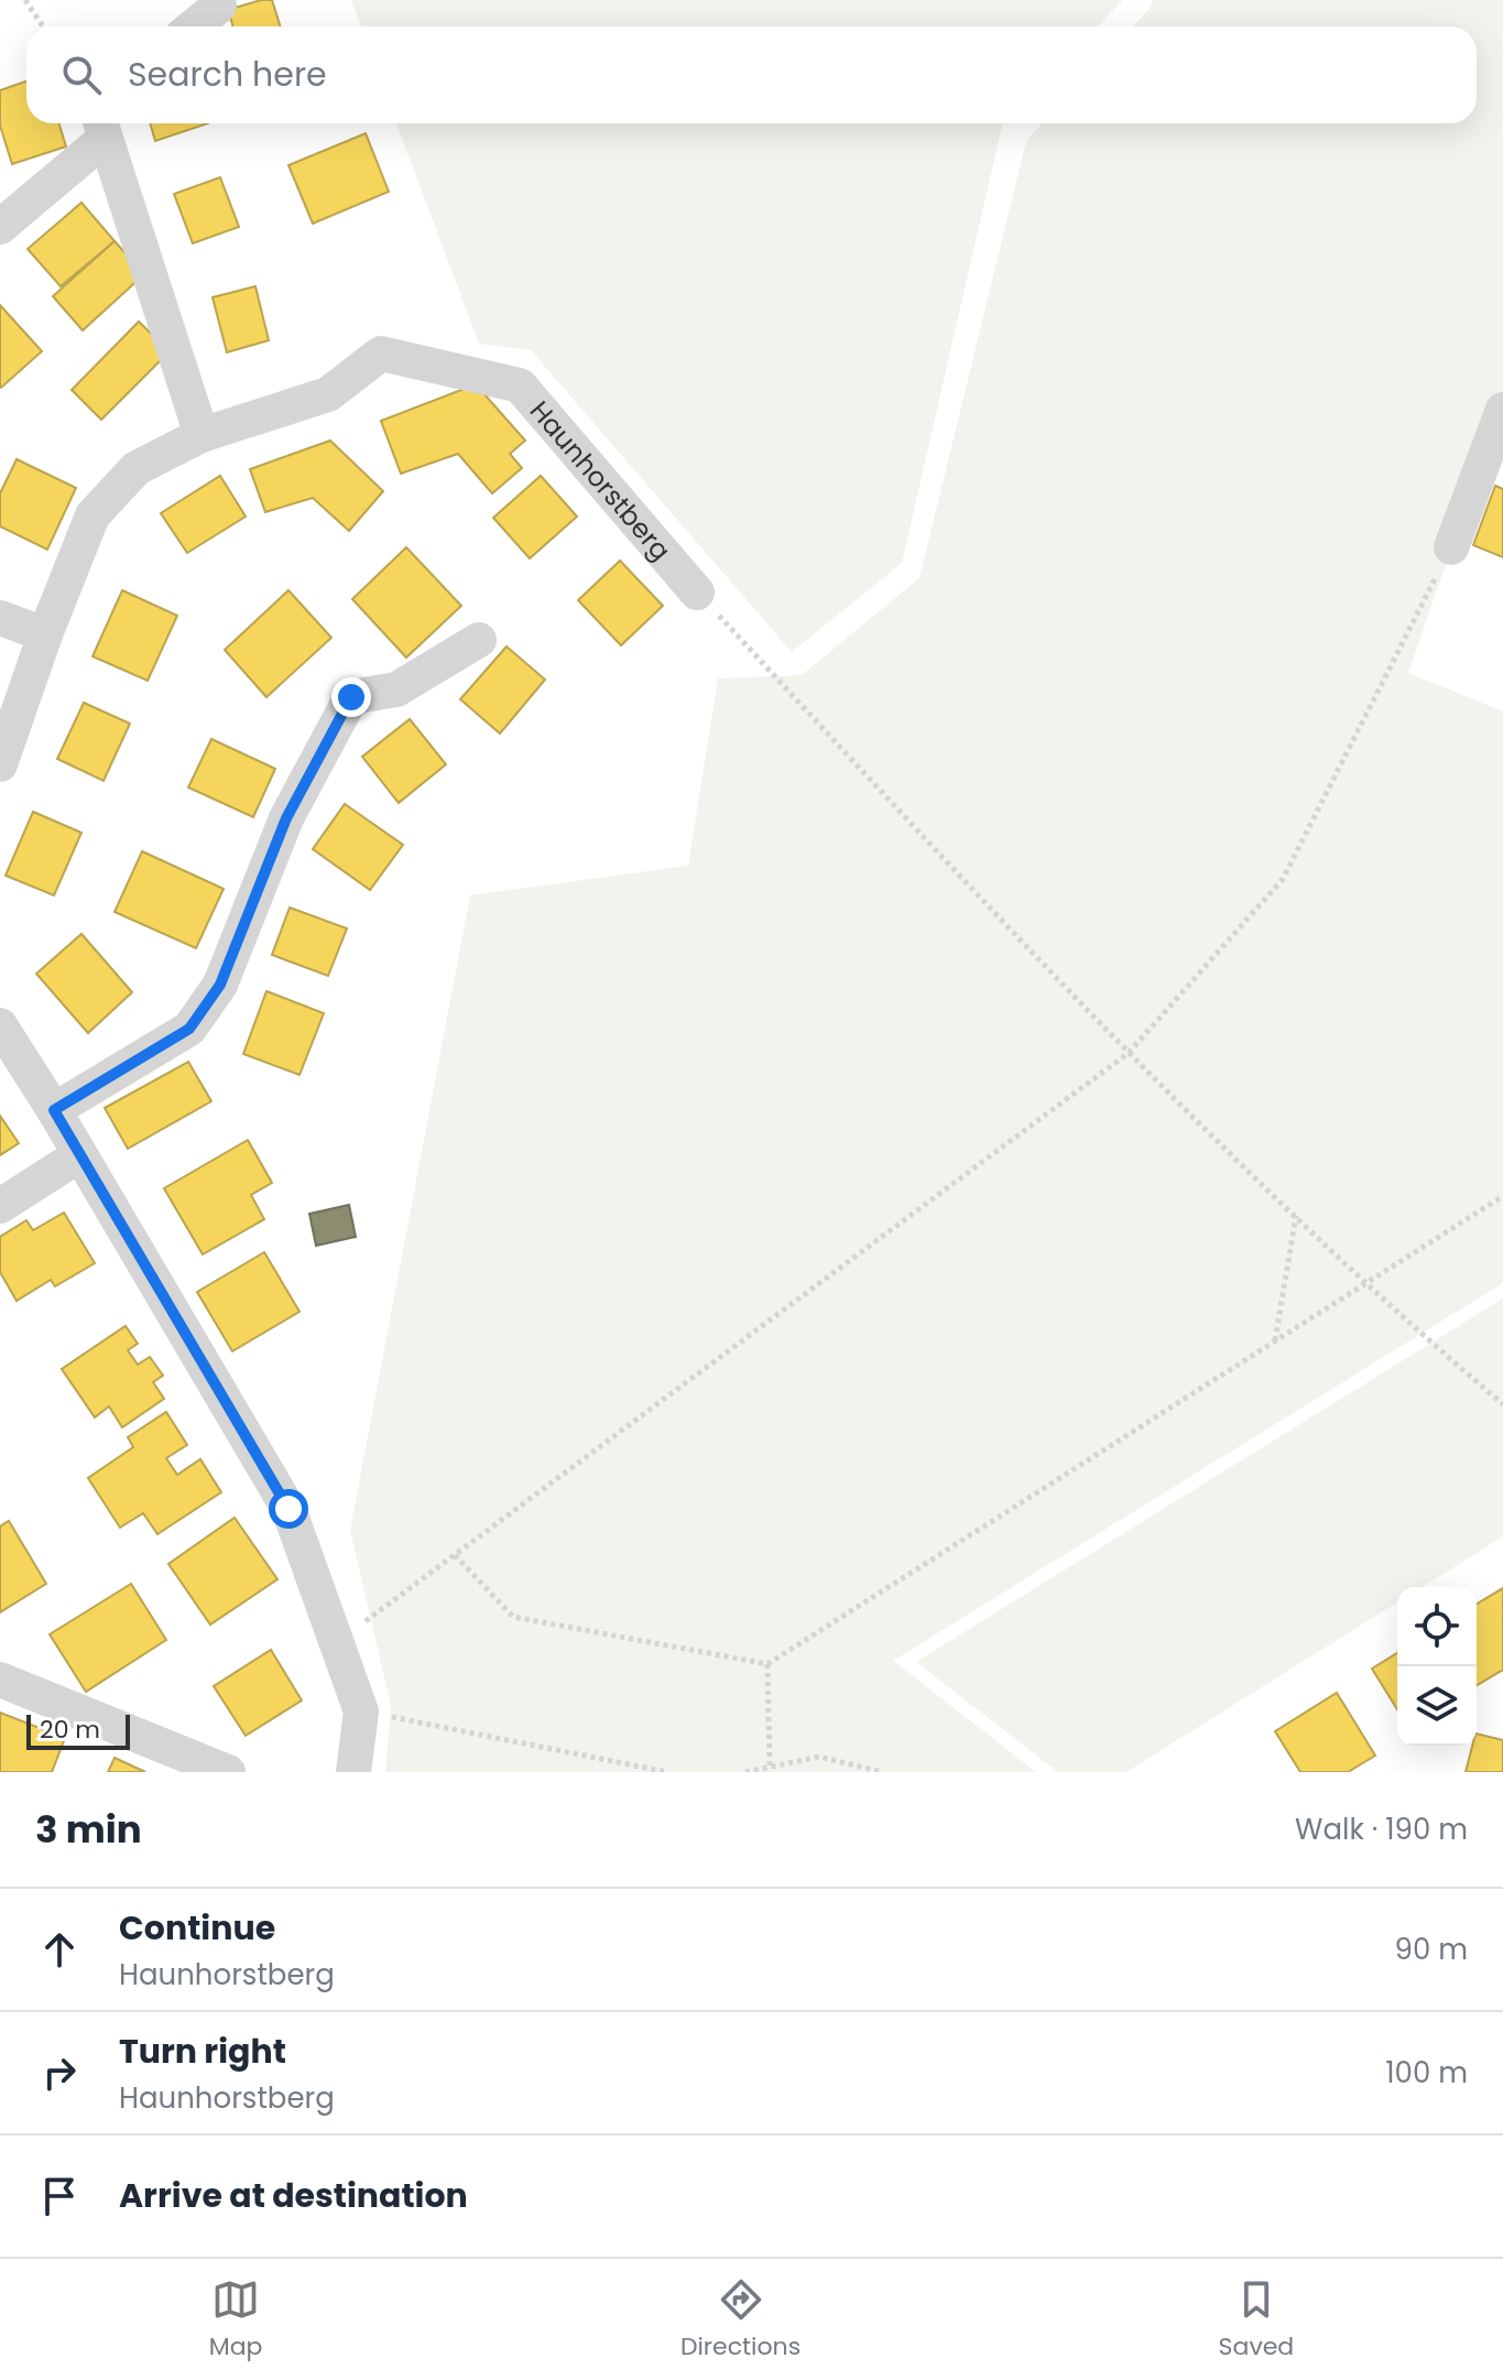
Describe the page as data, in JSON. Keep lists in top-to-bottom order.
{
  "streets": {
    "street": ["Haunhorstberg"]
  },
  "scale_bar": "20 m",
  "page": {
    "search": "Search here",
    "scale": "20 m",
    "heading": ["3 min", "Walk · 190 m"],
    "list": [
      ["Continue", "Haunhorstberg", "90 m"],
      ["Turn right", "Haunhorstberg", "100 m"],
      "Arrive at destination"
    ],
    "nav": ["Map", "Directions", "Saved"]
  }
}
